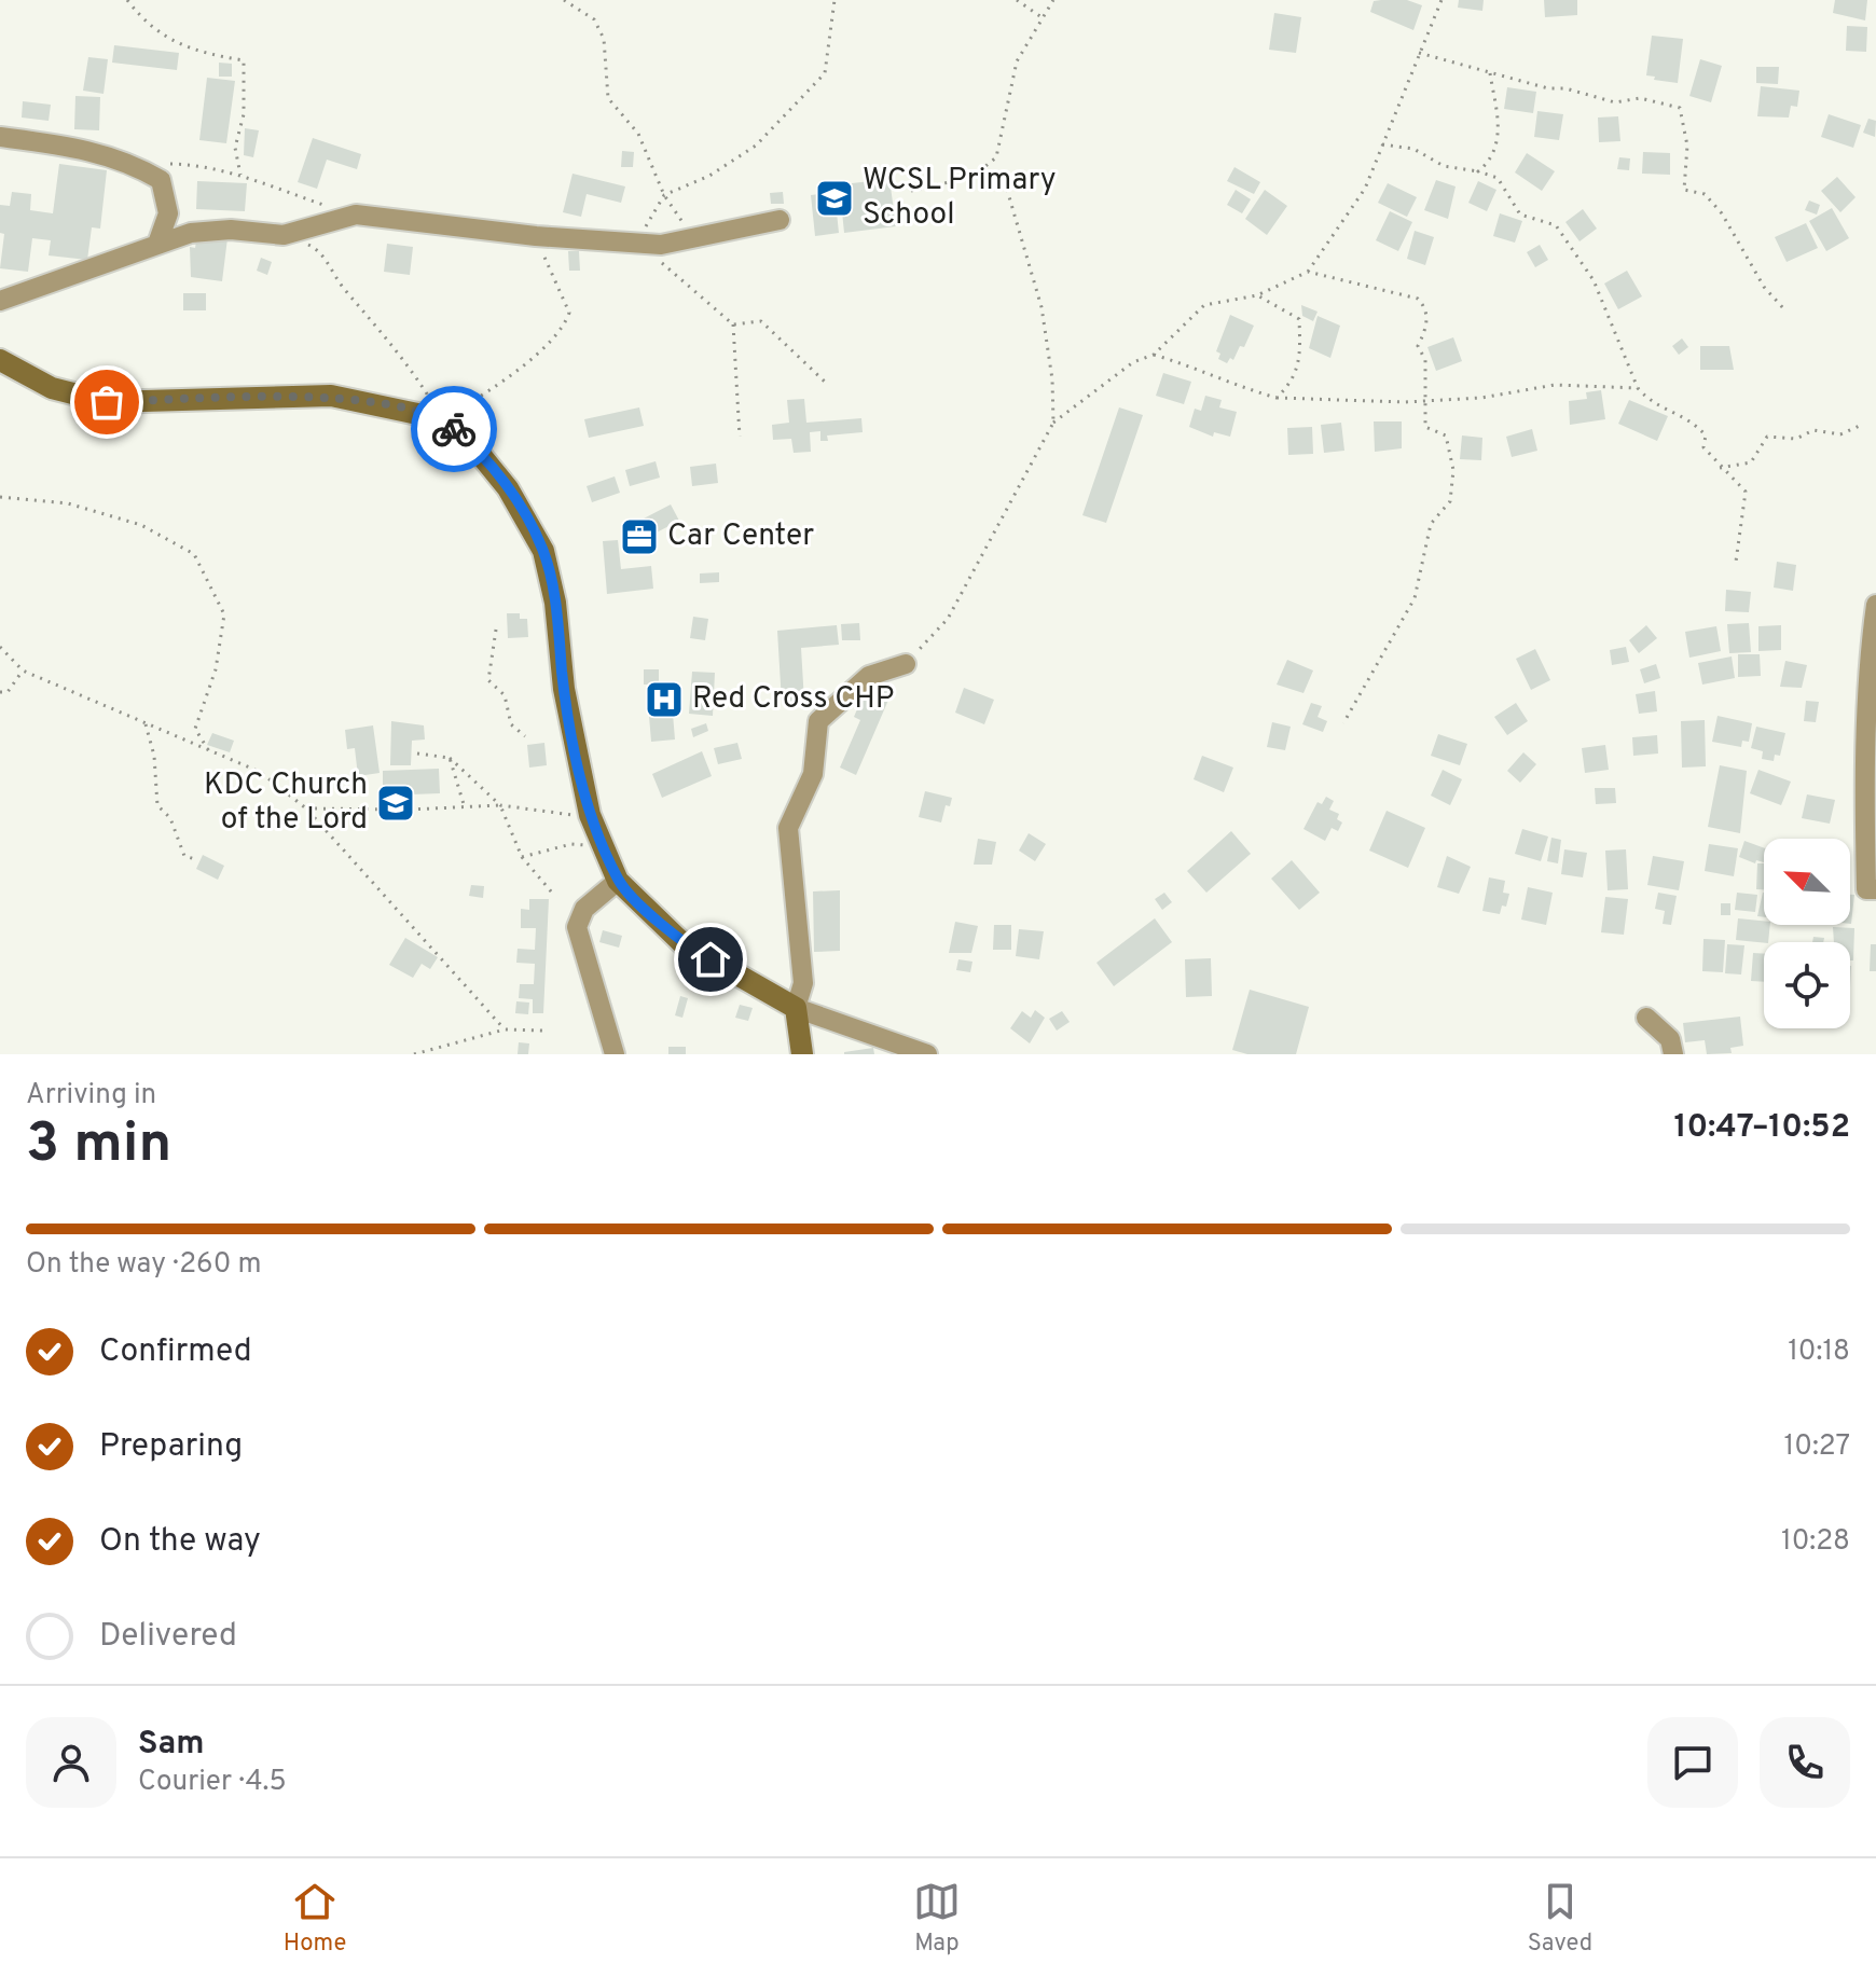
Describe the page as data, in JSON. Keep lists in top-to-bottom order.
{
  "places": {
    "school or university": ["WCSL Primary School", "KDC Church of the Lord"],
    "office": ["Car Center"],
    "hospital": ["Red Cross CHP"]
  },
  "north": "top left",
  "page": {
    "heading": ["3 min", "Arriving in", "10:47–10:52"],
    "panel": ["Sam", "Courier · 4.5"],
    "bar": "On the way · 260 m",
    "list": [
      ["Confirmed", "10:18"],
      ["Preparing", "10:27"],
      ["On the way", "10:28"],
      "Delivered"
    ],
    "tabs": ["Home", "Map", "Saved"]
  }
}
